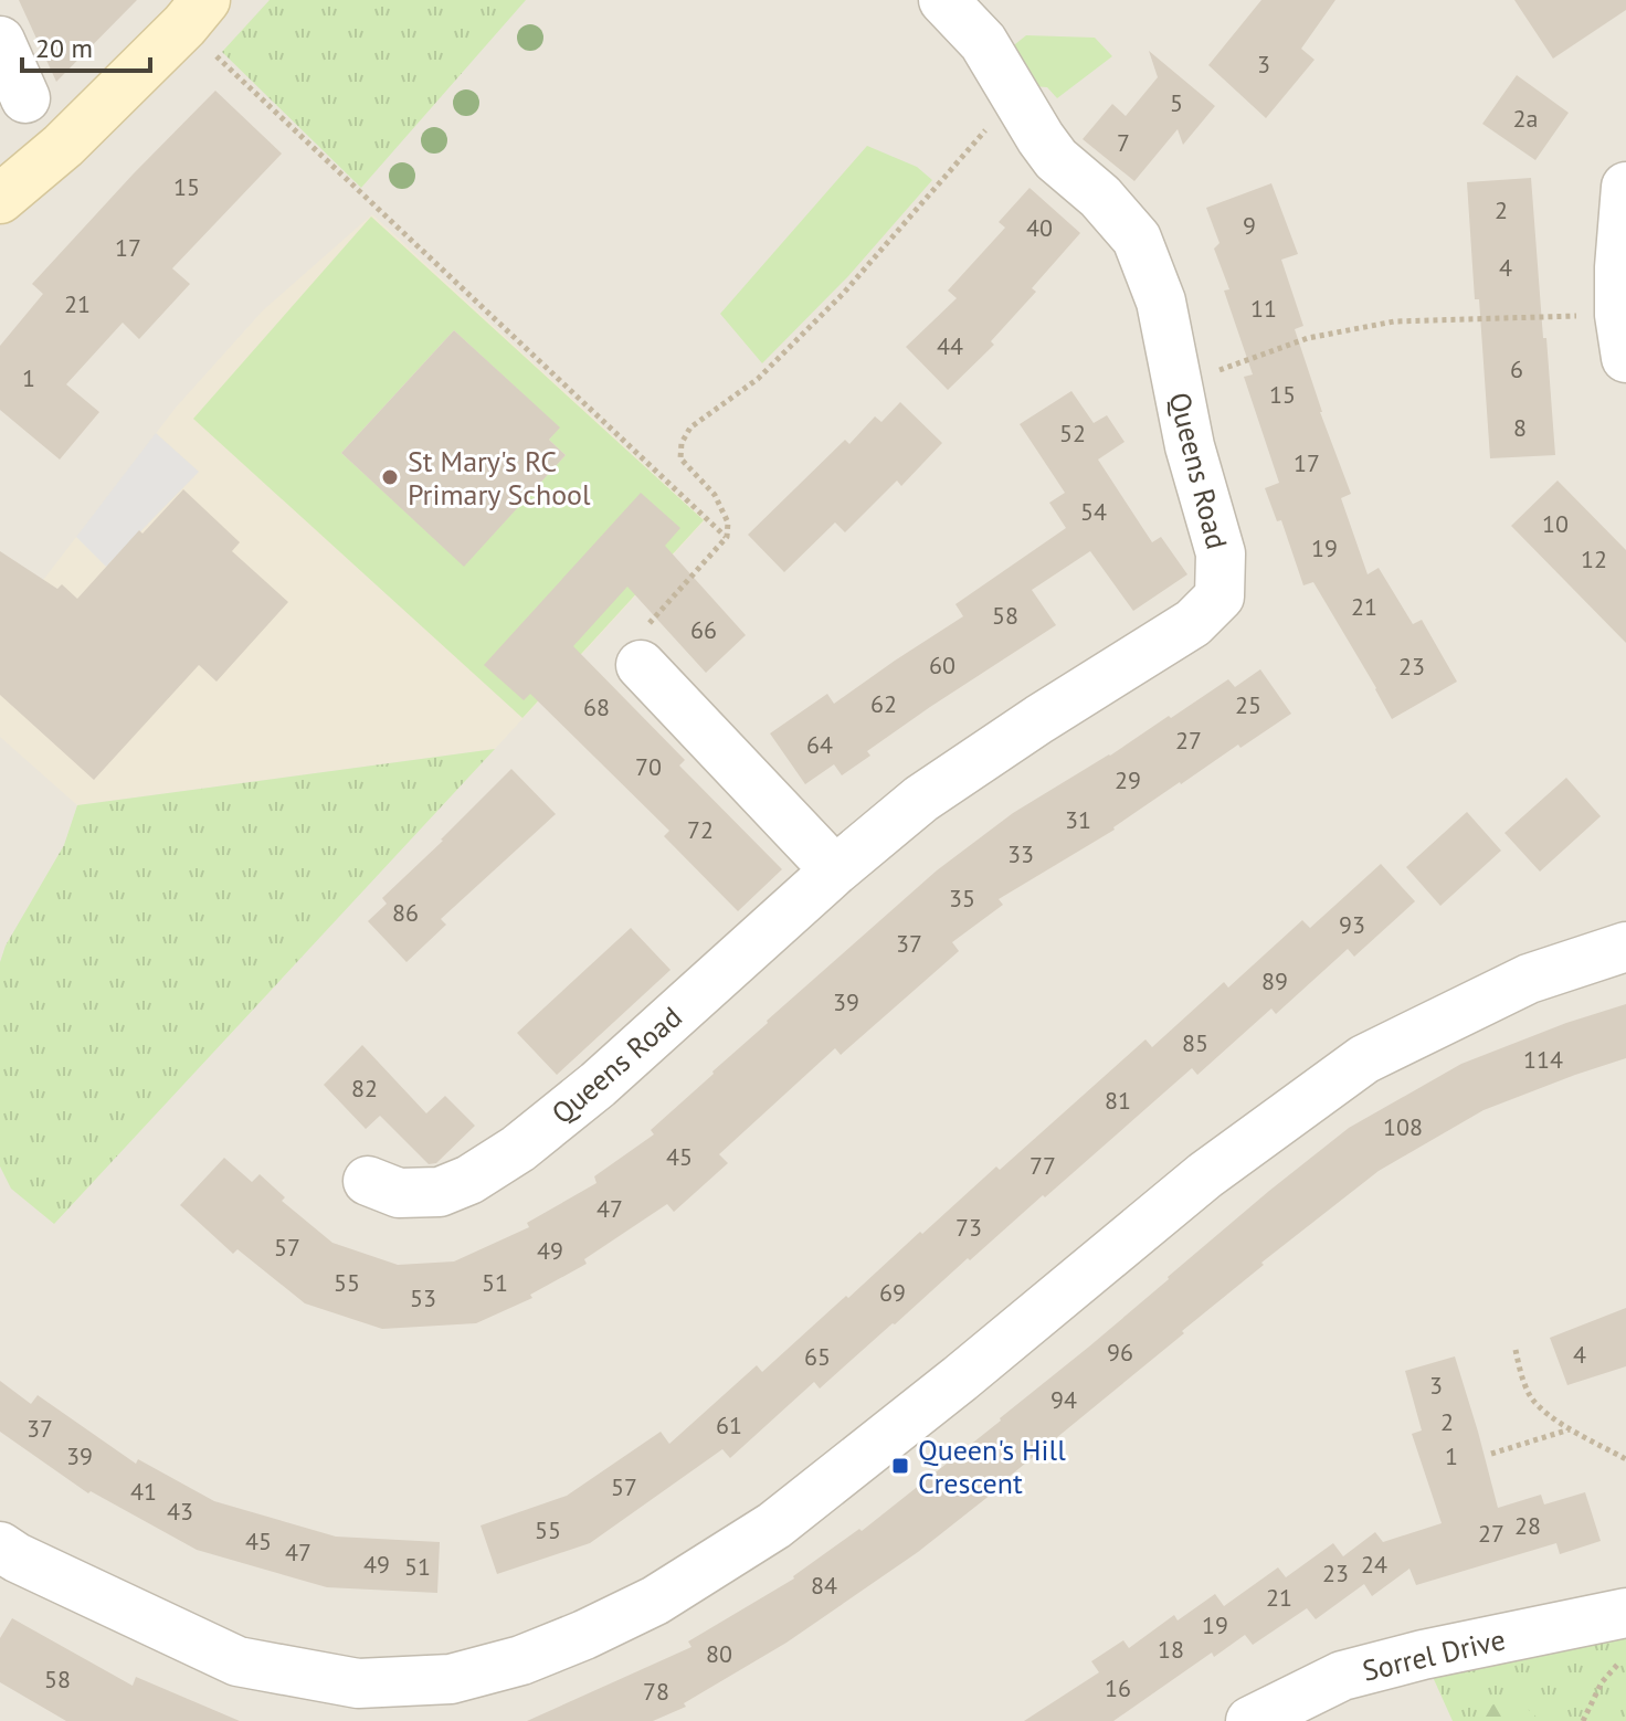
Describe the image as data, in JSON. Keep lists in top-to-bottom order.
{
  "streets": {
    "street": ["Queens Road", "Sorrel Drive"]
  },
  "places": {
    "other": ["St Mary's RC Primary School"],
    "transit": ["Queen's Hill Crescent"]
  },
  "house_numbers": [
    "3",
    "5",
    "2a",
    "7",
    "15",
    "2",
    "9",
    "40",
    "17",
    "4",
    "21",
    "11",
    "44",
    "6",
    "1",
    "15",
    "8",
    "52",
    "17",
    "54",
    "10",
    "19",
    "12",
    "21",
    "58",
    "66",
    "60",
    "23",
    "62",
    "25",
    "68",
    "27",
    "64",
    "70",
    "29",
    "31",
    "72",
    "33",
    "35",
    "86",
    "93",
    "37",
    "89",
    "39",
    "85",
    "114",
    "82",
    "81",
    "108",
    "45",
    "77",
    "47",
    "73",
    "57",
    "49",
    "55",
    "51",
    "69",
    "53",
    "96",
    "4",
    "65",
    "3",
    "94",
    "2",
    "61",
    "37",
    "39",
    "1",
    "57",
    "41",
    "43",
    "28",
    "55",
    "27",
    "45",
    "47",
    "49",
    "24",
    "51",
    "23",
    "84",
    "21",
    "19",
    "18",
    "80",
    "58",
    "16",
    "78"
  ],
  "scale_bar": "20 m"
}
